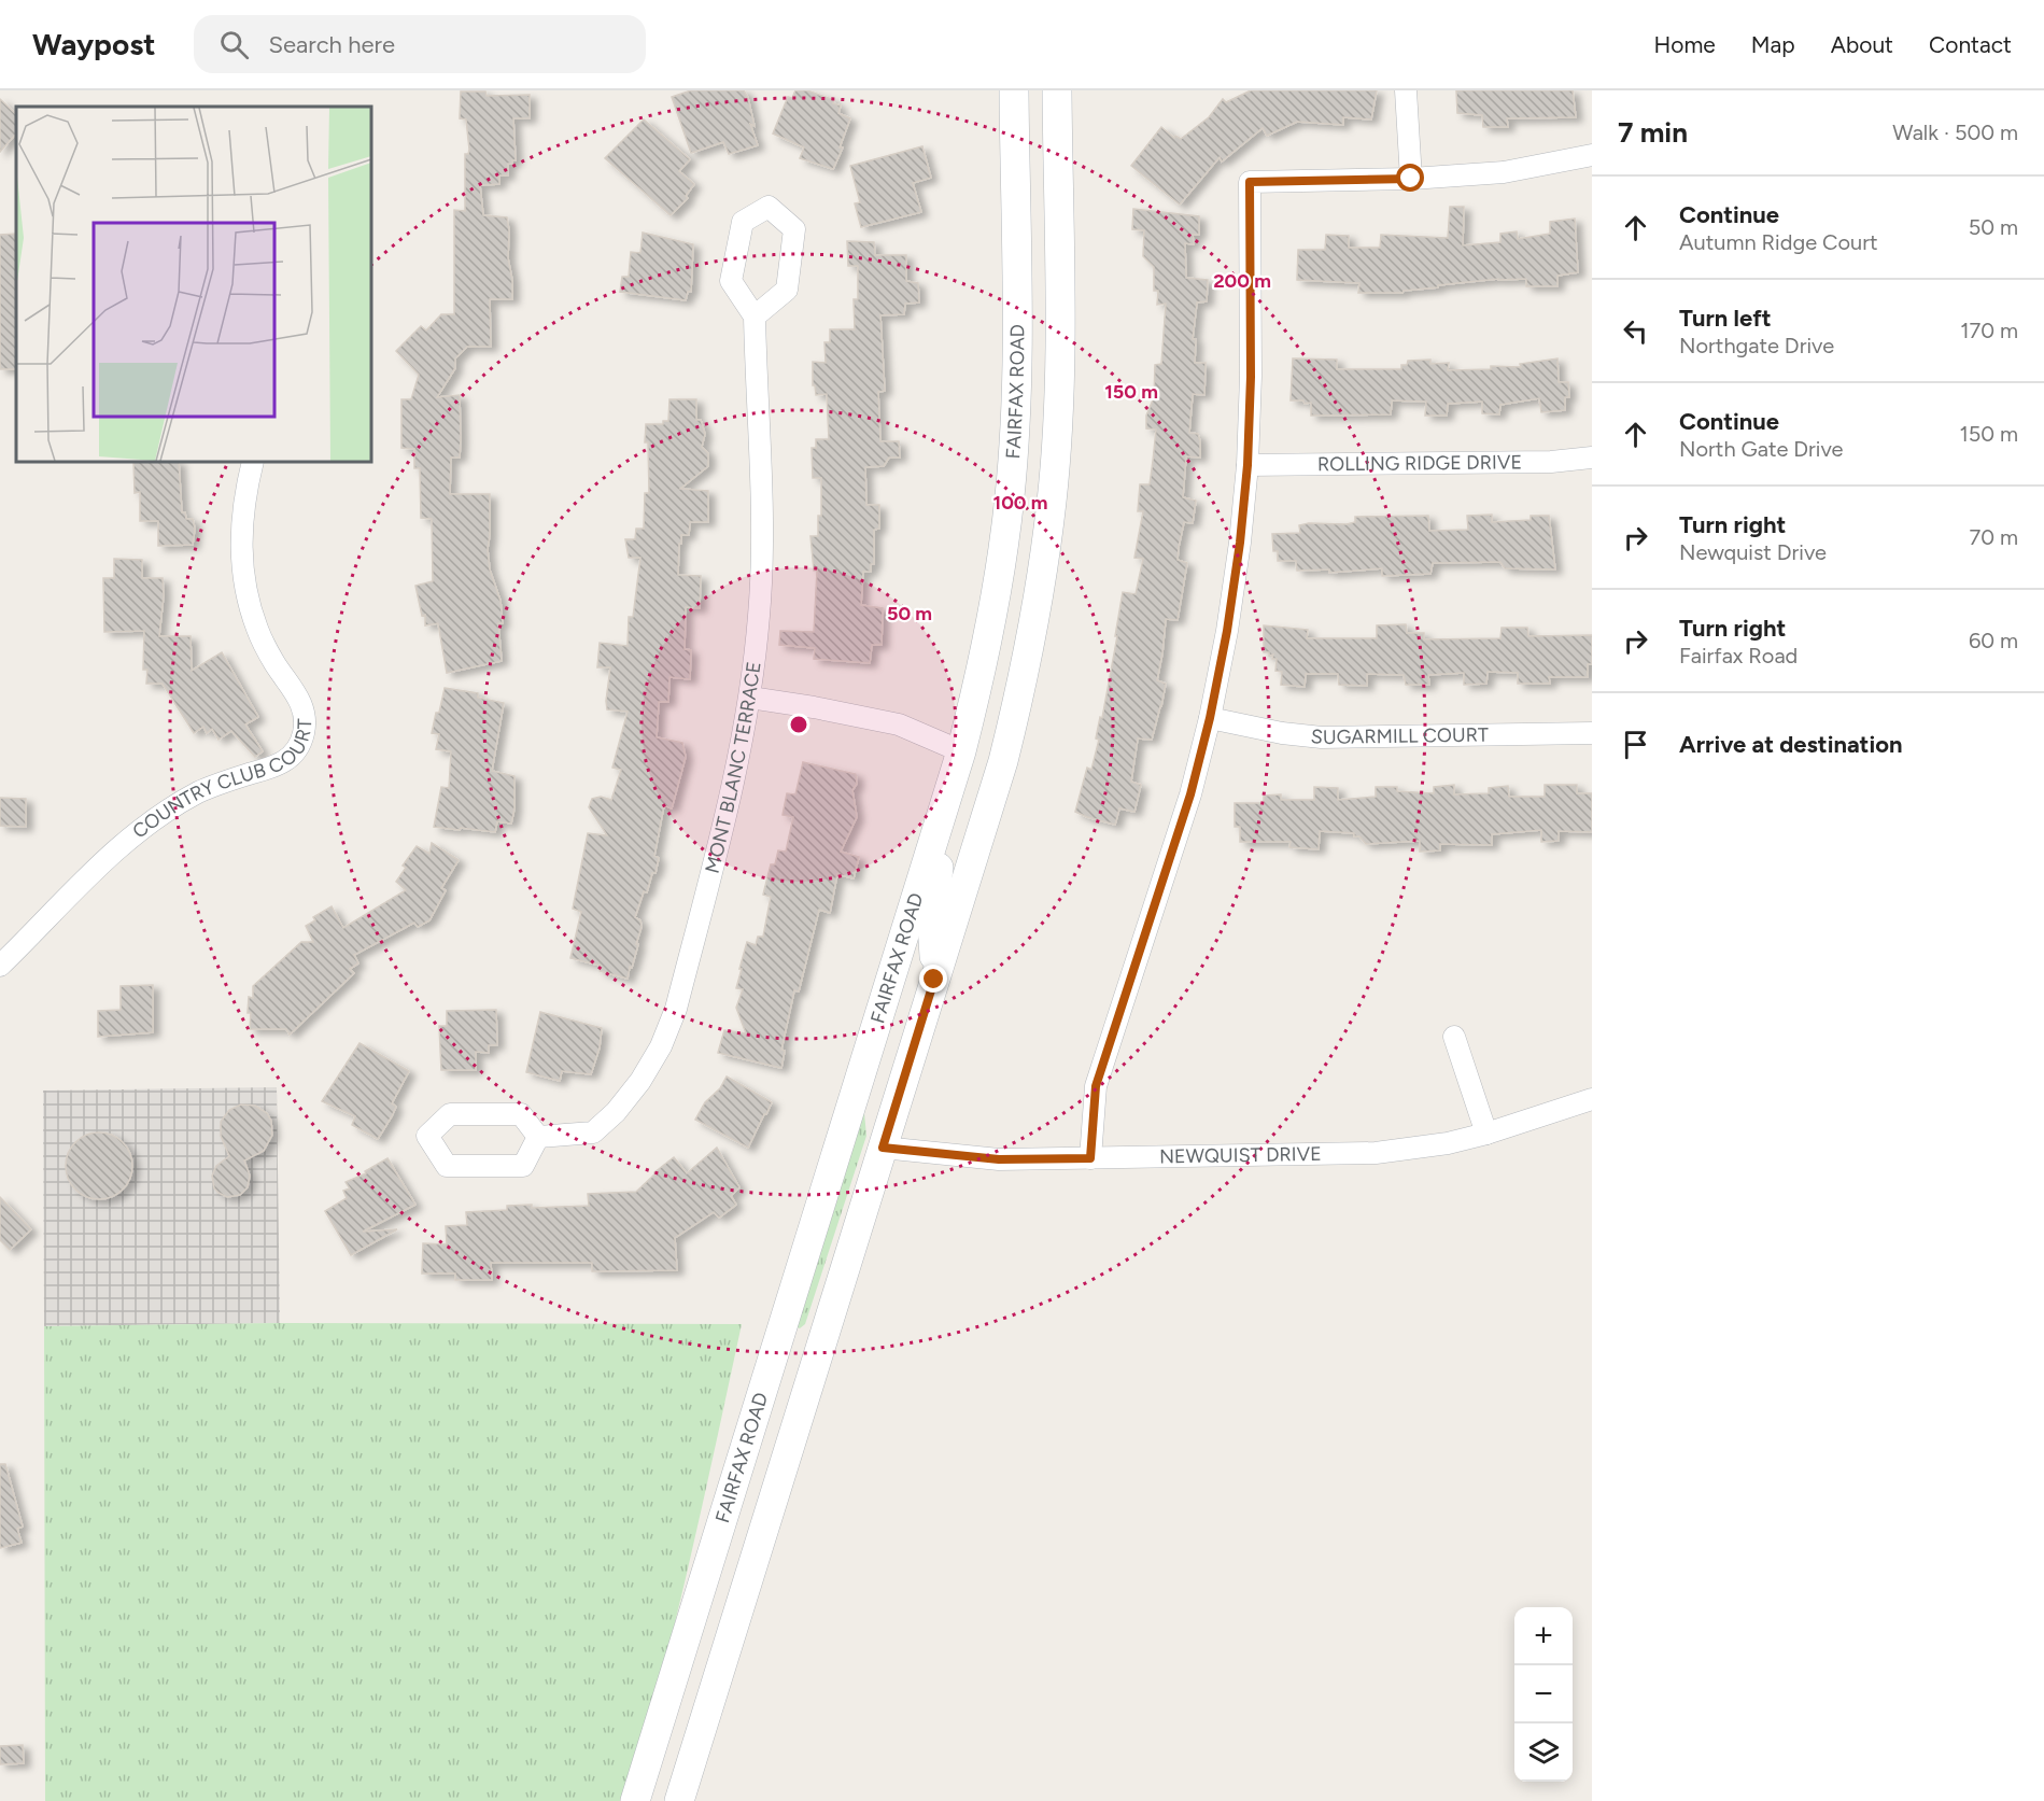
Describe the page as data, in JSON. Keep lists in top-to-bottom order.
{
  "streets": {
    "main road": ["FAIRFAX ROAD"],
    "street": [
      "ROLLING RIDGE DRIVE",
      "SUGARMILL COURT",
      "MONT BLANC TERRACE",
      "COUNTRY CLUB COURT",
      "NEWQUIST DRIVE"
    ]
  },
  "page": {
    "header": "Waypost",
    "search": "Search here",
    "nav": [
      "Home",
      "Map",
      "About",
      "Contact"
    ],
    "heading": ["7 min", "Walk · 500 m"],
    "list": [
      ["Continue", "Autumn Ridge Court", "50 m"],
      ["Turn left", "Northgate Drive", "170 m"],
      ["Continue", "North Gate Drive", "150 m"],
      ["Turn right", "Newquist Drive", "70 m"],
      ["Turn right", "Fairfax Road", "60 m"],
      "Arrive at destination"
    ],
    "map_buttons": ["+", "−"]
  },
  "rings": [
    "200 m",
    "150 m",
    "100 m",
    "50 m"
  ]
}
